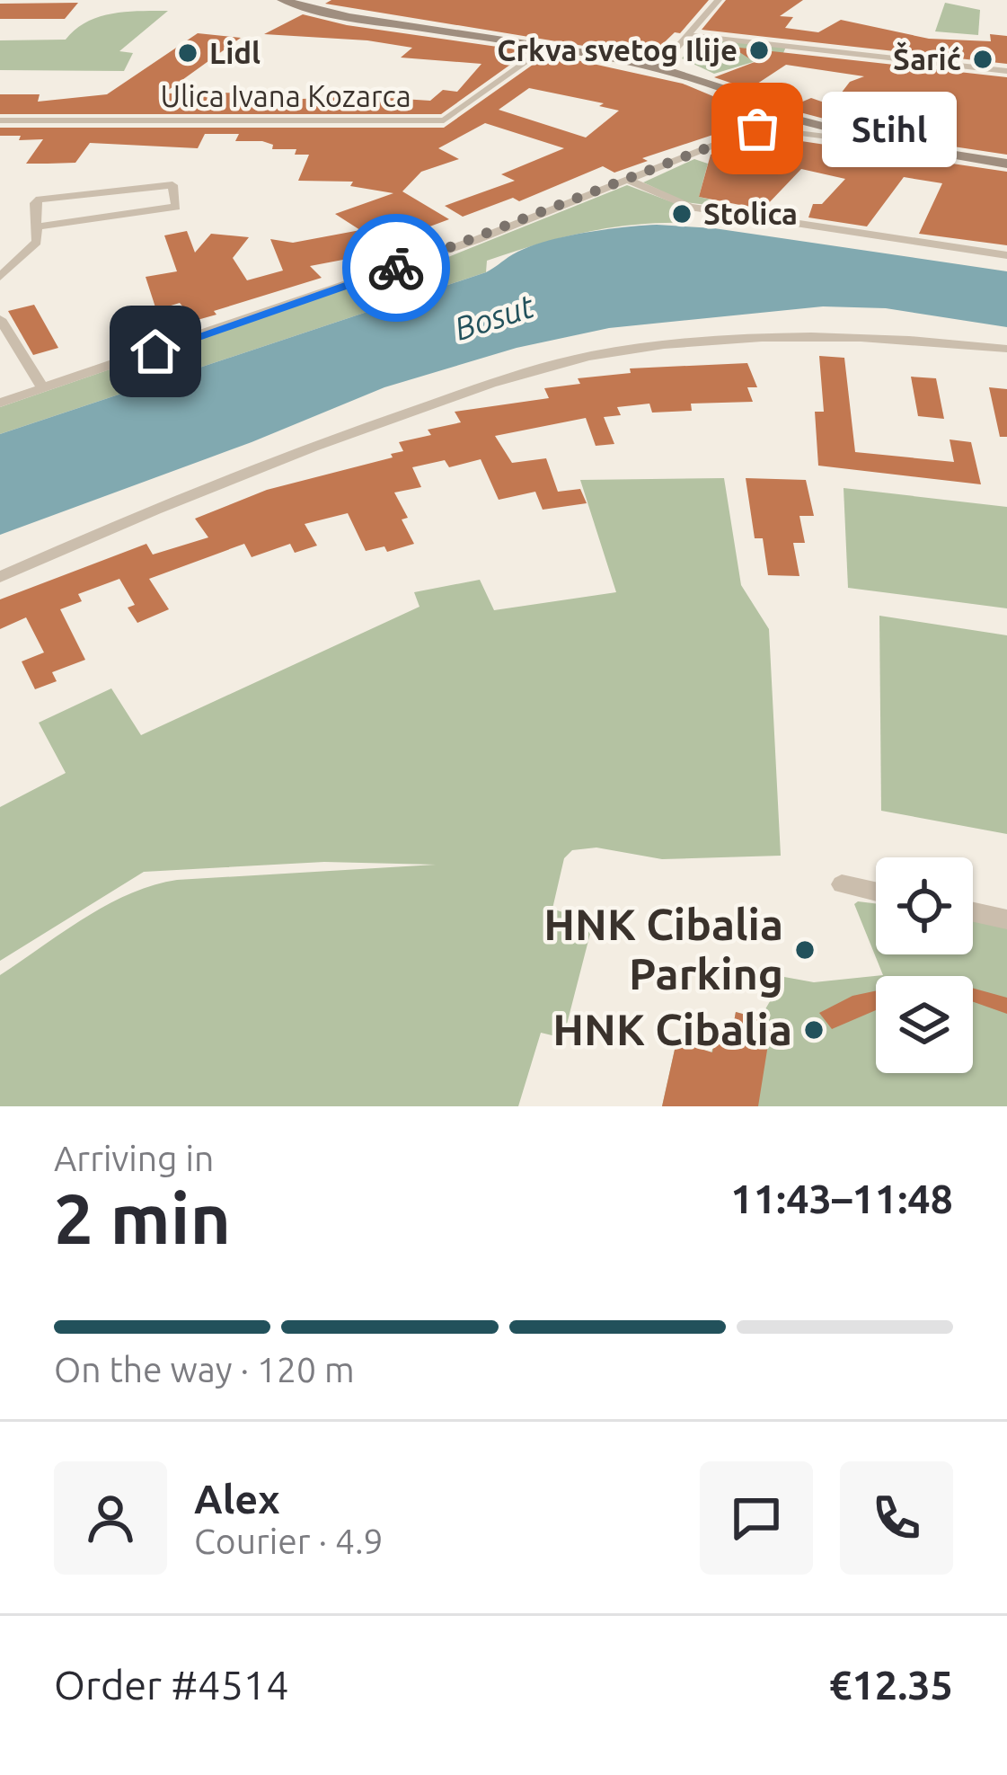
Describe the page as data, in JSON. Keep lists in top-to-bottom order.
{
  "streets": {
    "street": ["Ulica Ivana Kozarca"]
  },
  "water": ["Bosut"],
  "places": [
    "Crkva svetog Ilije",
    "Lidl",
    "Šarić",
    "Stihl",
    "Stolica",
    "HNK Cibalia Parking",
    "HNK Cibalia"
  ],
  "page": {
    "bubble": "Stihl",
    "heading": ["2 min", "Arriving in", "11:43–11:48"],
    "panel": [
      "Alex",
      "Courier · 4.9",
      "Order #4514",
      "€12.35"
    ],
    "bar": "On the way · 120 m"
  }
}
